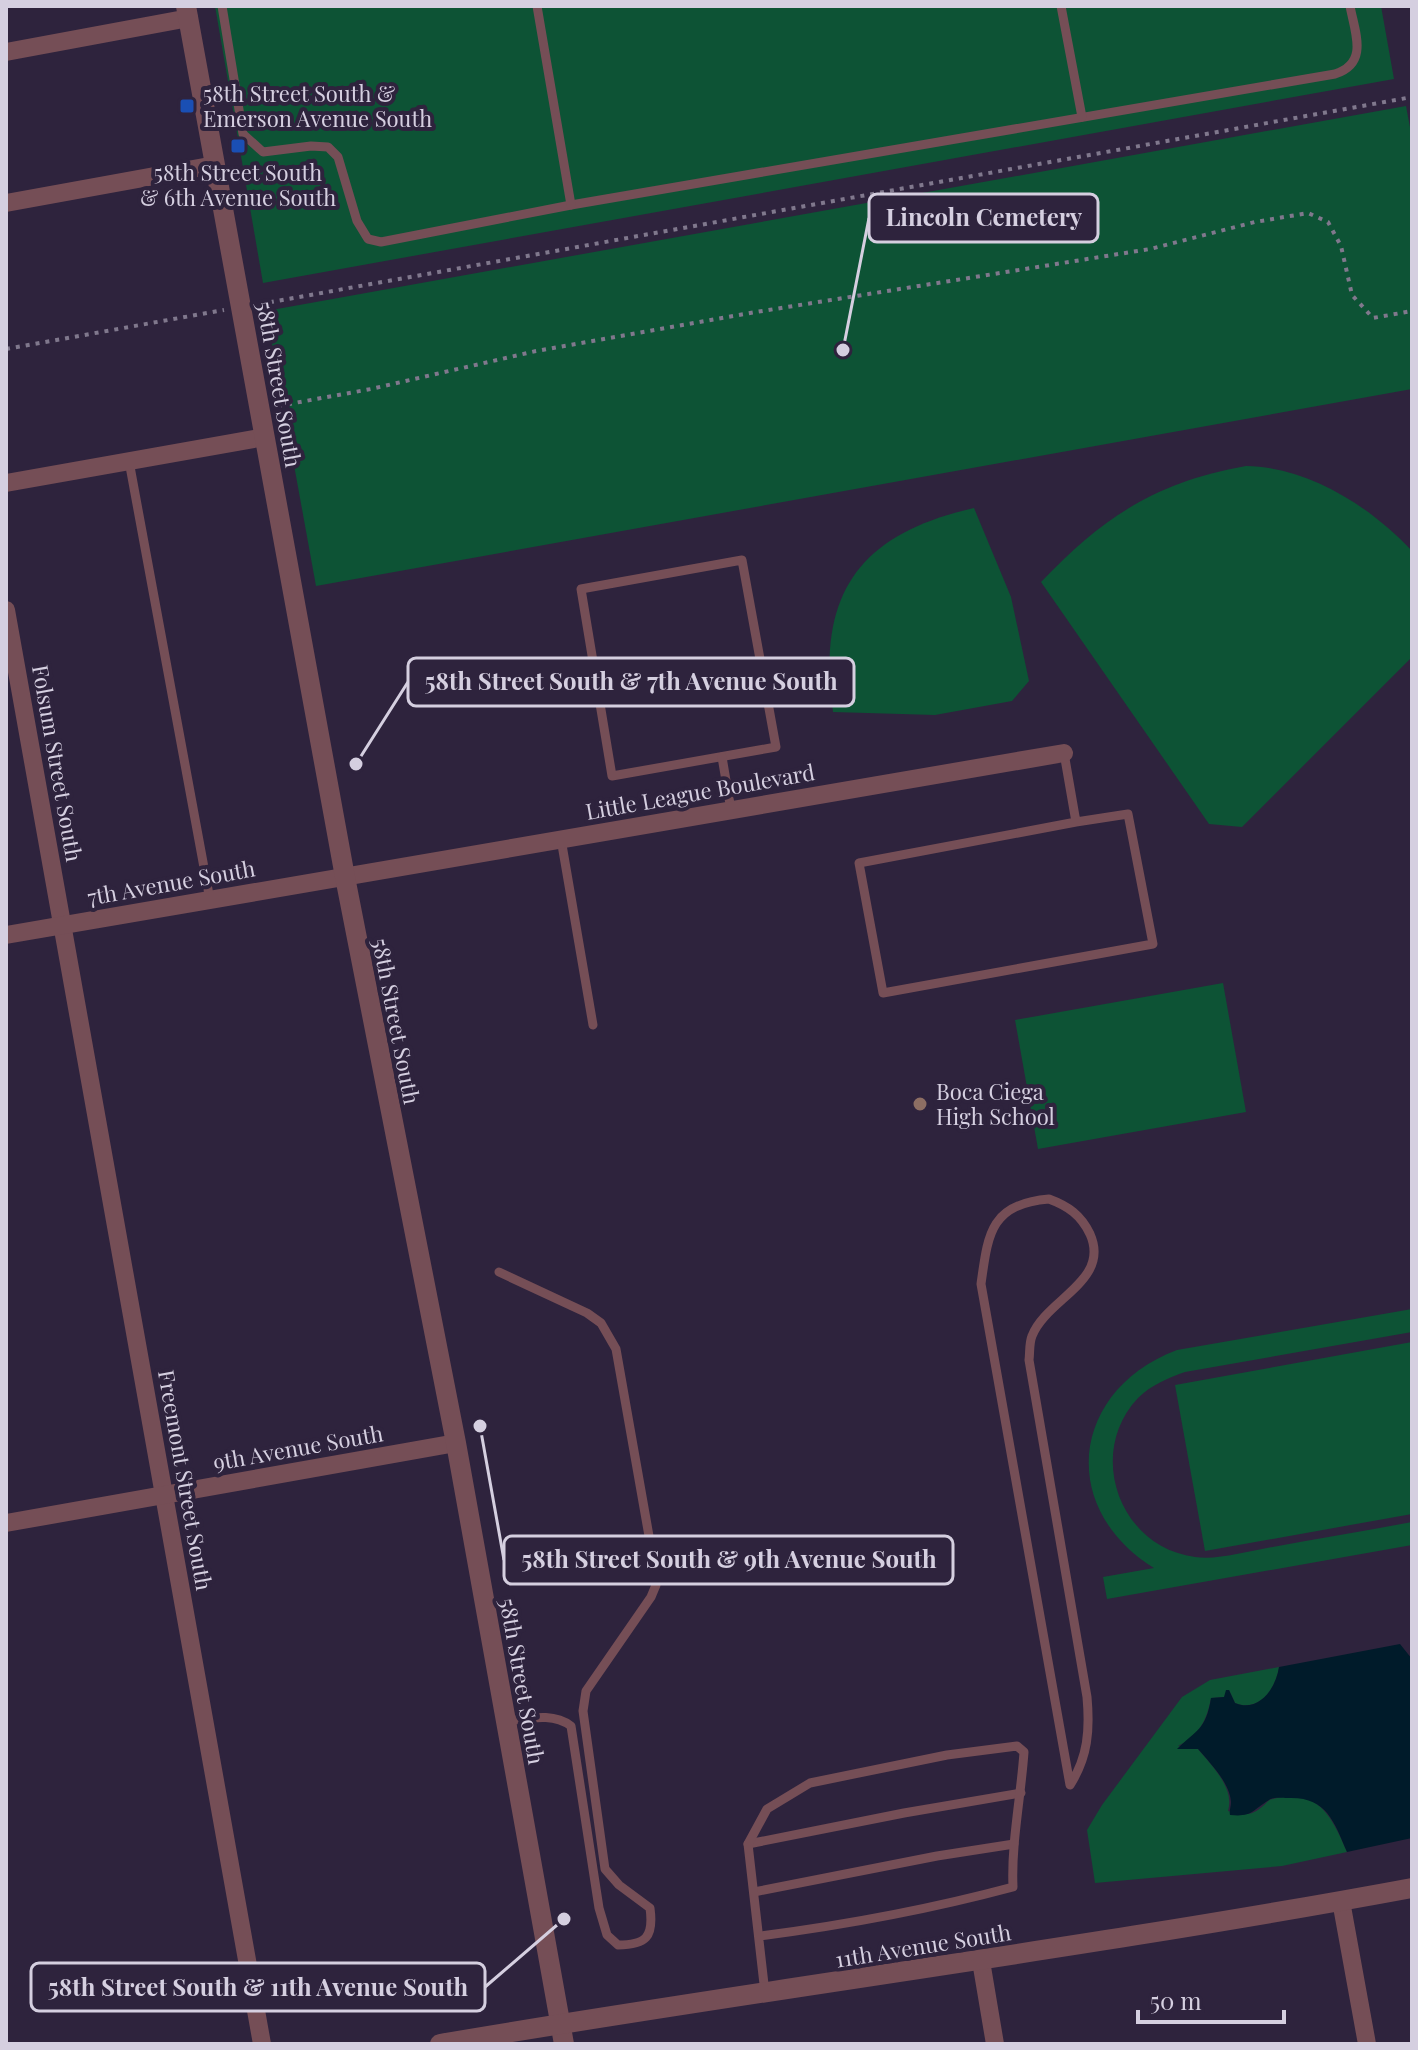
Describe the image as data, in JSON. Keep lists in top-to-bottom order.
{
  "streets": {
    "street": [
      "58th Street South",
      "Folsum Street South",
      "Little League Boulevard",
      "7th Avenue South",
      "9th Avenue South",
      "Freemont Street South",
      "11th Avenue South"
    ]
  },
  "crossings": [
    ["58th Street South", "Little League Boulevard"],
    ["58th Street South", "7th Avenue South"],
    ["58th Street South", "9th Avenue South"],
    ["58th Street South", "11th Avenue South"],
    ["Folsum Street South", "7th Avenue South"],
    ["Folsum Street South", "Freemont Street South"],
    ["Little League Boulevard", "7th Avenue South"],
    ["7th Avenue South", "Freemont Street South"],
    ["9th Avenue South", "Freemont Street South"]
  ],
  "places": {
    "transit": ["58th Street South & Emerson Avenue South", "58th Street South & 6th Avenue South"],
    "other": [
      "Lincoln Cemetery",
      "58th Street South & 7th Avenue South",
      "Boca Ciega High School",
      "58th Street South & 9th Avenue South",
      "58th Street South & 11th Avenue South"
    ]
  },
  "scale_bar": "50 m"
}
